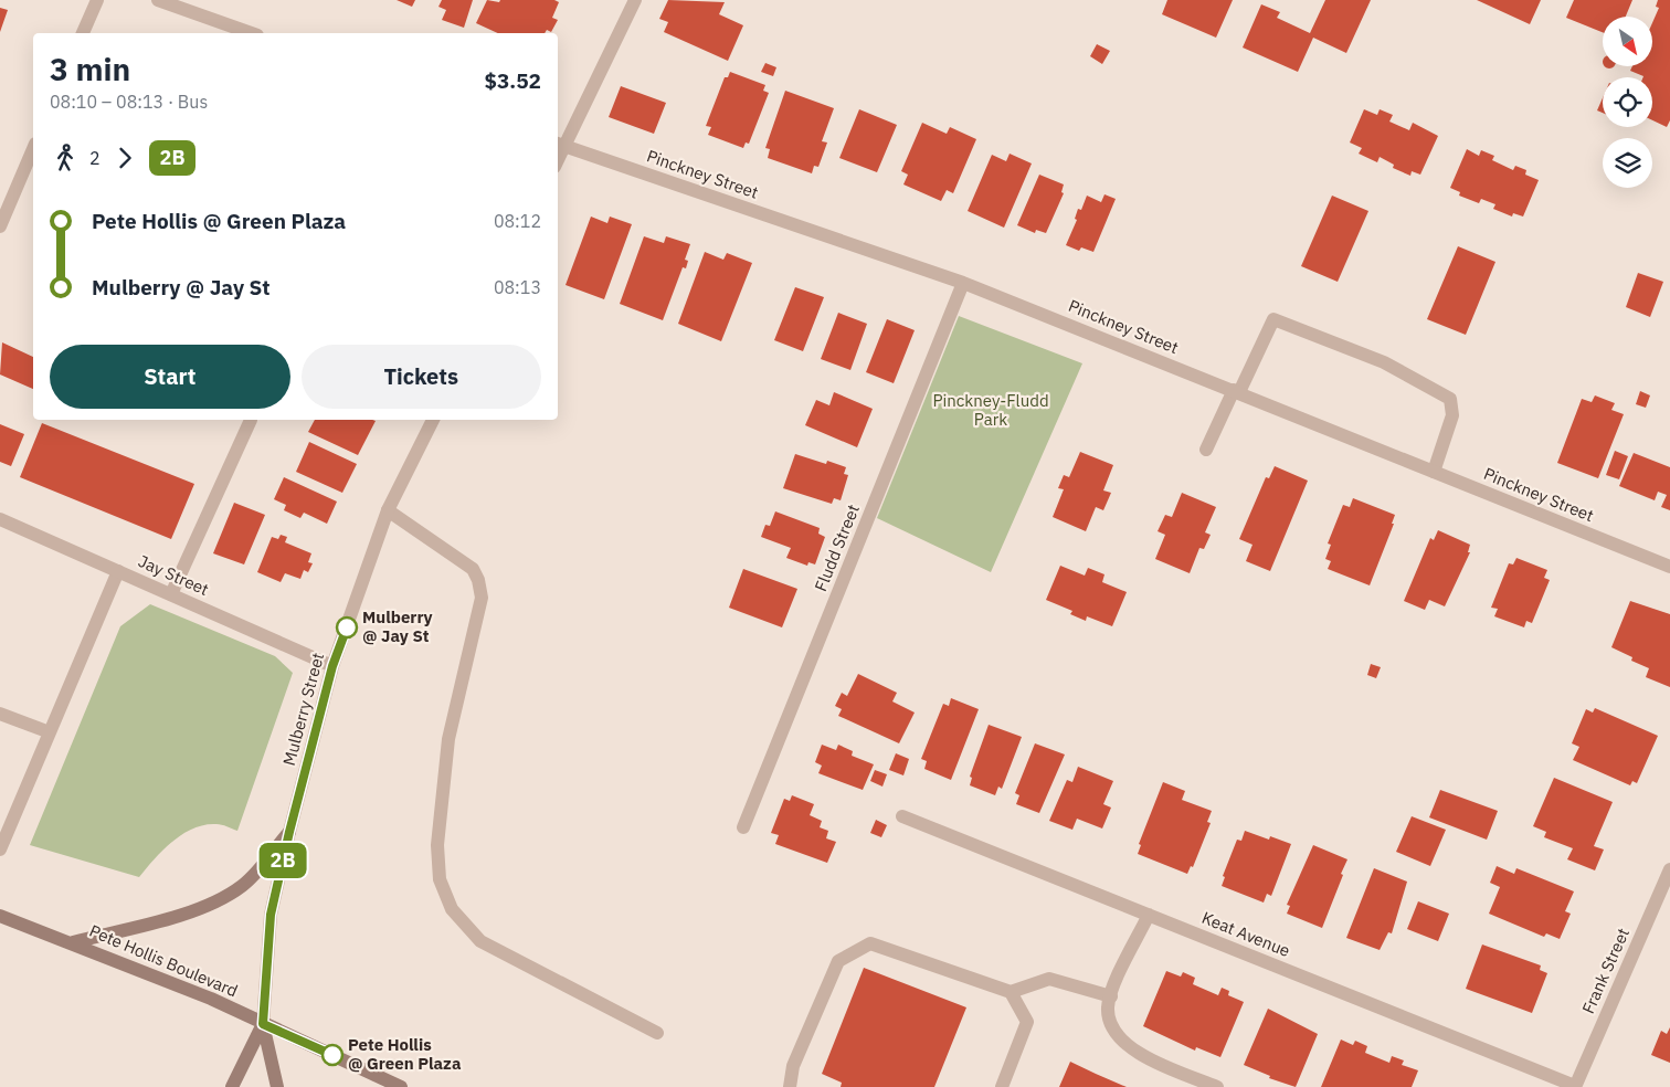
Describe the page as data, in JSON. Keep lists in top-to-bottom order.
{
  "streets": {
    "main road": ["Pete Hollis Boulevard"],
    "street": [
      "Pinckney Street",
      "Fludd Street",
      "Jay Street",
      "Mulberry Street",
      "Keat Avenue",
      "Frank Street"
    ]
  },
  "crossings": [
    ["Pinckney Street", "Fludd Street"],
    ["Jay Street", "Mulberry Street"],
    ["Mulberry Street", "Pete Hollis Boulevard"],
    ["Keat Avenue", "Frank Street"]
  ],
  "parks": ["Pinckney-Fludd Park"],
  "places": ["Mulberry @ Jay St", "Pete Hollis @ Green Plaza"],
  "lines": ["bus line 2B"],
  "north": "bottom right",
  "page": {
    "on_map": "2B",
    "heading": ["3 min", "08:10 – 08:13 · Bus", "$3.52"],
    "legs": ["2", "2B"],
    "list": [
      {
        "name": "Pete Hollis @ Green Plaza",
        "value": "08:12"
      },
      {
        "name": "Mulberry @ Jay St",
        "value": "08:13"
      }
    ],
    "buttons": ["Start", "Tickets"]
  }
}
